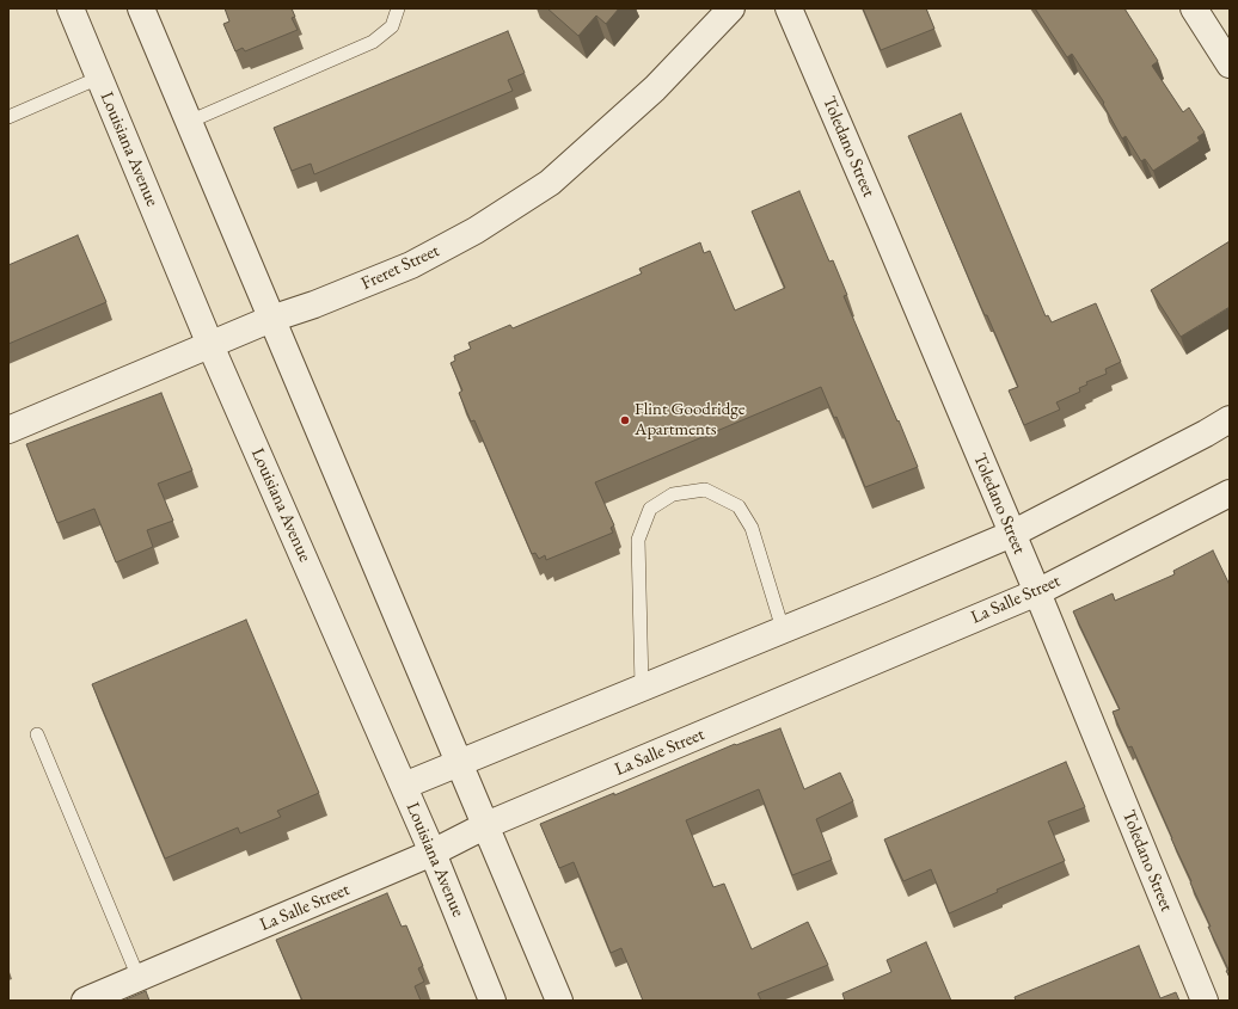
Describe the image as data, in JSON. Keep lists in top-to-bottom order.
{
  "streets": {
    "street": [
      "Toledano Street",
      "Louisiana Avenue",
      "Freret Street",
      "La Salle Street"
    ]
  },
  "crossings": [
    ["Toledano Street", "La Salle Street"],
    ["Louisiana Avenue", "Freret Street"],
    ["Louisiana Avenue", "La Salle Street"]
  ],
  "places": ["Flint Goodridge Apartments"]
}
